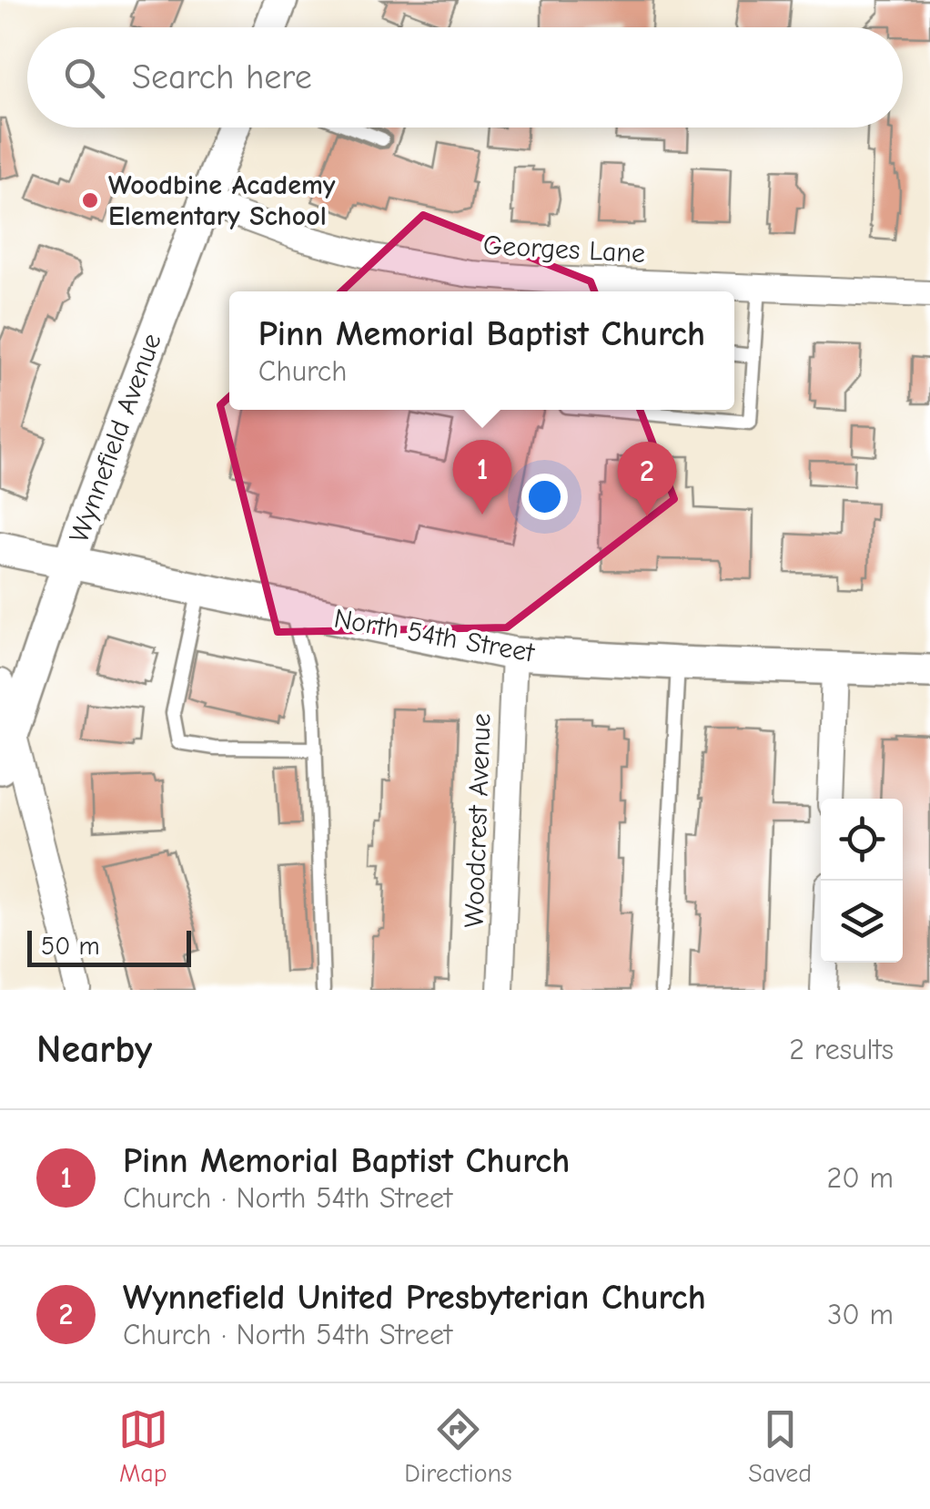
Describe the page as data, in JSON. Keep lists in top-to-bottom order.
{
  "streets": {
    "street": [
      "Georges Lane",
      "Wynnefield Avenue",
      "North 54th Street",
      "Woodcrest Avenue"
    ]
  },
  "crossings": [
    ["Georges Lane", "Wynnefield Avenue"],
    ["Wynnefield Avenue", "North 54th Street"],
    ["North 54th Street", "Woodcrest Avenue"]
  ],
  "places": ["Woodbine Academy Elementary School"],
  "scale_bar": "50 m",
  "page": {
    "search": "Search here",
    "popup": ["Pinn Memorial Baptist Church", "Church"],
    "pins": ["1", "2"],
    "scale": "50 m",
    "heading": ["Nearby", "2 results"],
    "list": [
      {
        "mark": "1",
        "name": "Pinn Memorial Baptist Church",
        "note": "Church · North 54th Street",
        "value": "20 m"
      },
      {
        "mark": "2",
        "name": "Wynnefield United Presbyterian Church",
        "note": "Church · North 54th Street",
        "value": "30 m"
      }
    ],
    "nav": ["Map", "Directions", "Saved"]
  }
}
